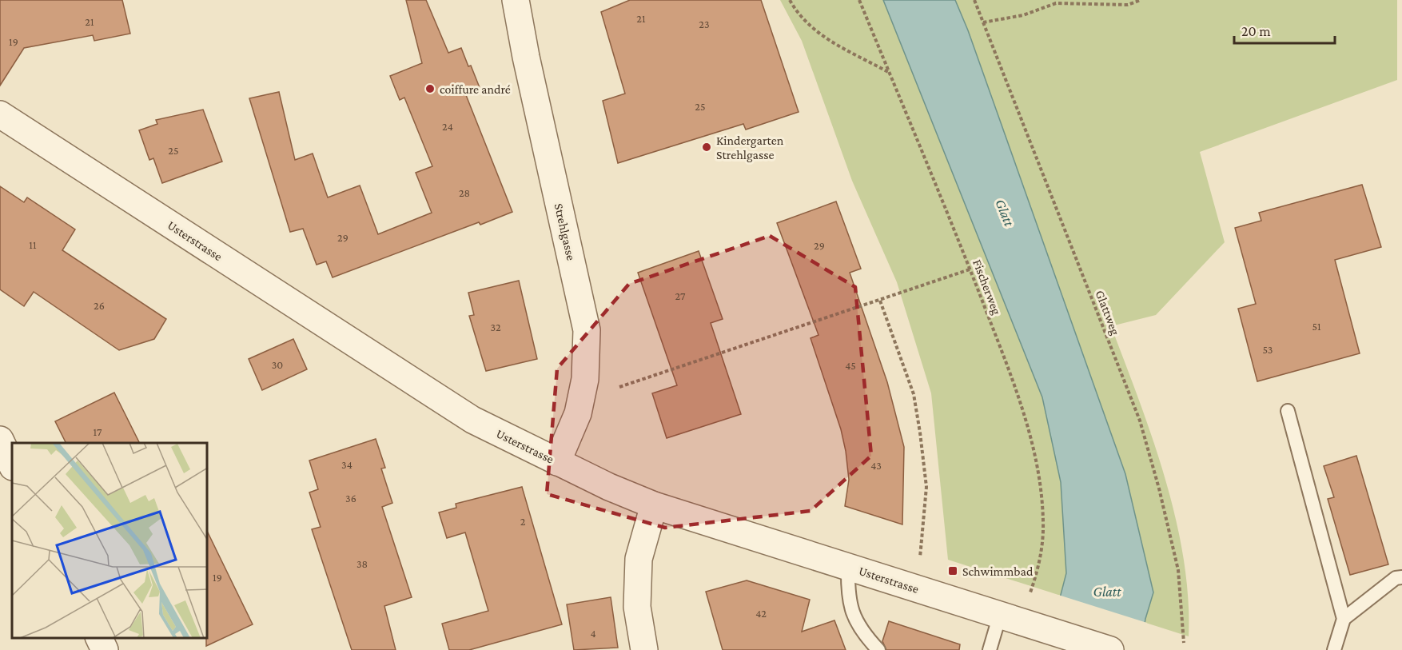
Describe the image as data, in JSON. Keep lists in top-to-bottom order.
{
  "streets": {
    "street": ["Strehlgasse", "Usterstrasse"],
    "path": ["Fischerweg", "Glattweg"]
  },
  "crossings": [
    ["Strehlgasse", "Usterstrasse"]
  ],
  "water": ["Glatt"],
  "places": {
    "other": ["coiffure andré", "Kindergarten Strehlgasse"],
    "transit": ["Schwimmbad"]
  },
  "house_numbers": [
    "21",
    "21",
    "23",
    "19",
    "25",
    "24",
    "25",
    "28",
    "29",
    "11",
    "29",
    "27",
    "26",
    "51",
    "32",
    "53",
    "30",
    "45",
    "17",
    "34",
    "43",
    "36",
    "2",
    "38",
    "19",
    "42",
    "4"
  ],
  "scale_bar": "20 m"
}
